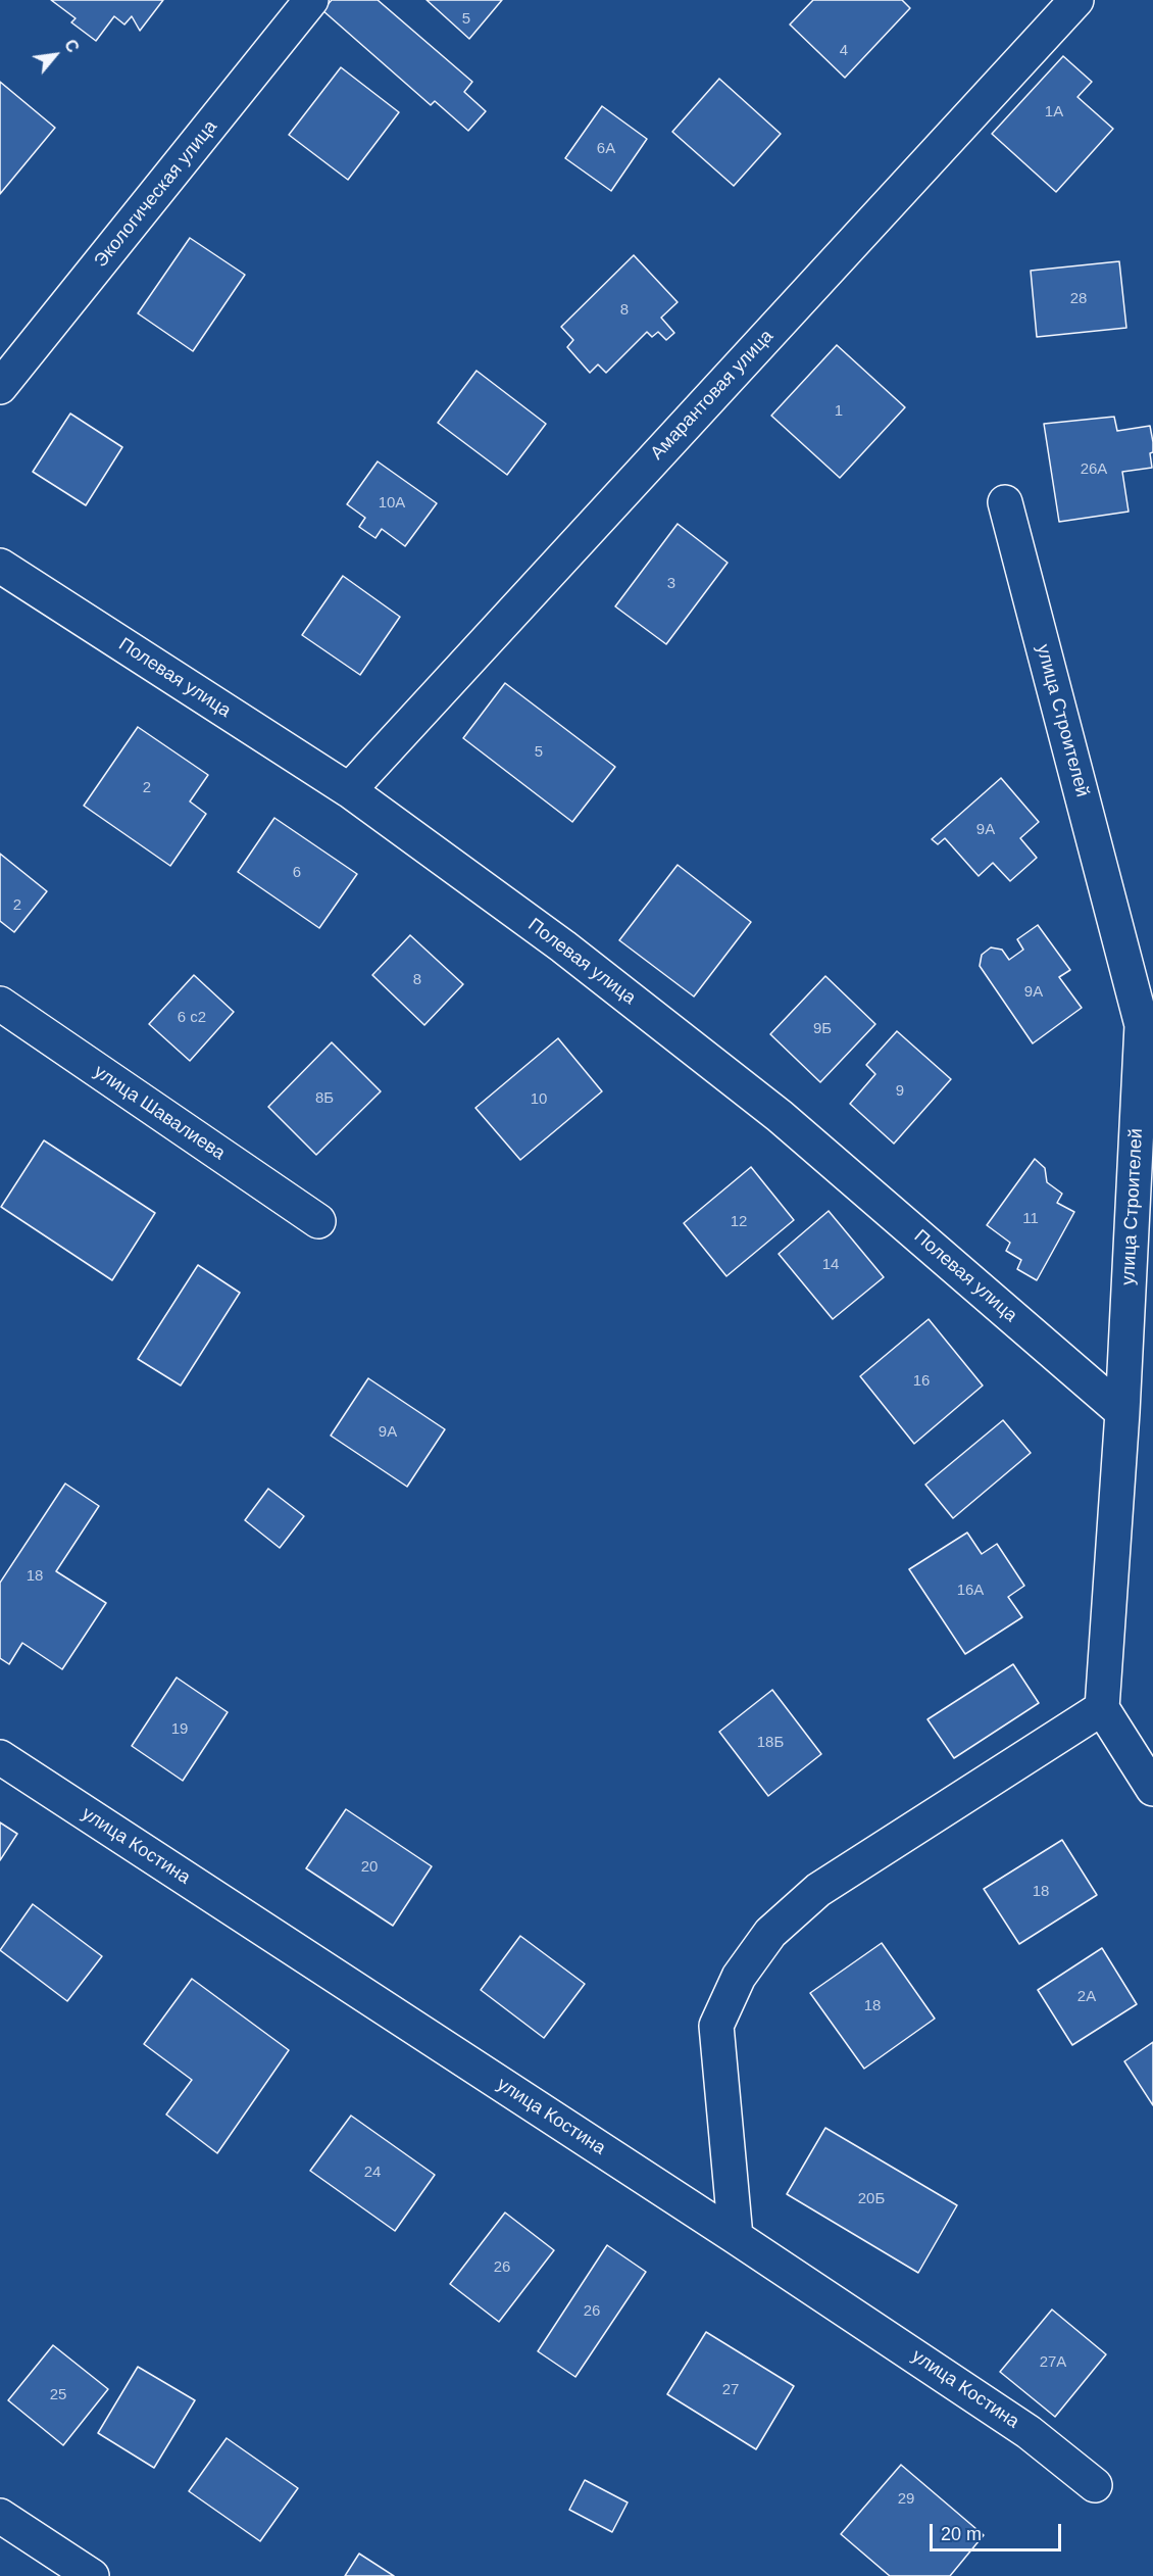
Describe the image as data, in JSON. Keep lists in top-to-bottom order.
{
  "streets": {
    "street": [
      "Экологическая улица",
      "Амарантовая улица",
      "Полевая улица",
      "улица Строителей",
      "улица Шавалиева",
      "улица Костина"
    ]
  },
  "crossings": [
    ["Амарантовая улица", "Полевая улица"],
    ["Полевая улица", "улица Строителей"]
  ],
  "house_numbers": [
    "5",
    "4",
    "1А",
    "6А",
    "28",
    "8",
    "1",
    "26А",
    "10А",
    "3",
    "5",
    "2",
    "9А",
    "6",
    "2",
    "8",
    "9А",
    "6 с2",
    "9Б",
    "9",
    "8Б",
    "10",
    "11",
    "12",
    "14",
    "16",
    "9А",
    "18",
    "16А",
    "19",
    "18Б",
    "20",
    "18",
    "2А",
    "18",
    "24",
    "20Б",
    "26",
    "26",
    "27А",
    "27",
    "25",
    "29"
  ],
  "scale_bar": "20 m",
  "north": "top right"
}
